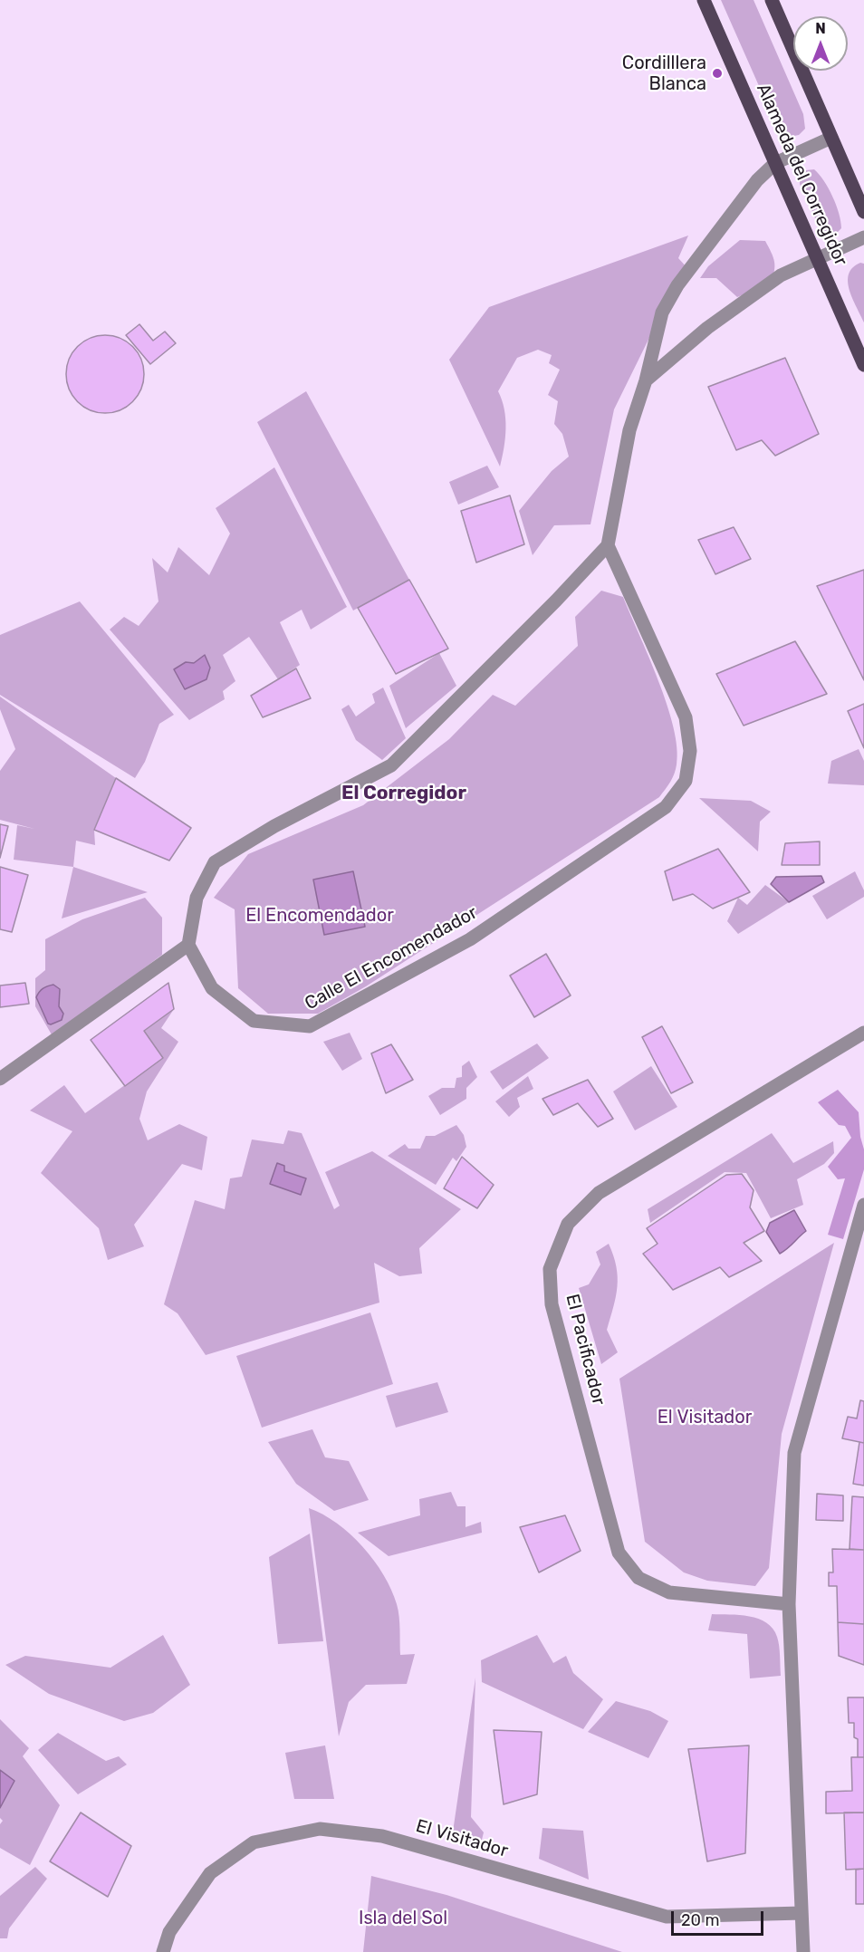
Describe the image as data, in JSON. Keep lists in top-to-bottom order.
{
  "streets": {
    "main road": ["Alameda del Corregidor"],
    "street": ["Calle El Encomendador", "El Pacificador", "El Visitador"]
  },
  "districts": ["El Corregidor"],
  "parks": ["El Encomendador", "El Visitador", "Isla del Sol"],
  "places": ["Cordilllera Blanca"],
  "scale_bar": "20 m",
  "north": "top"
}
